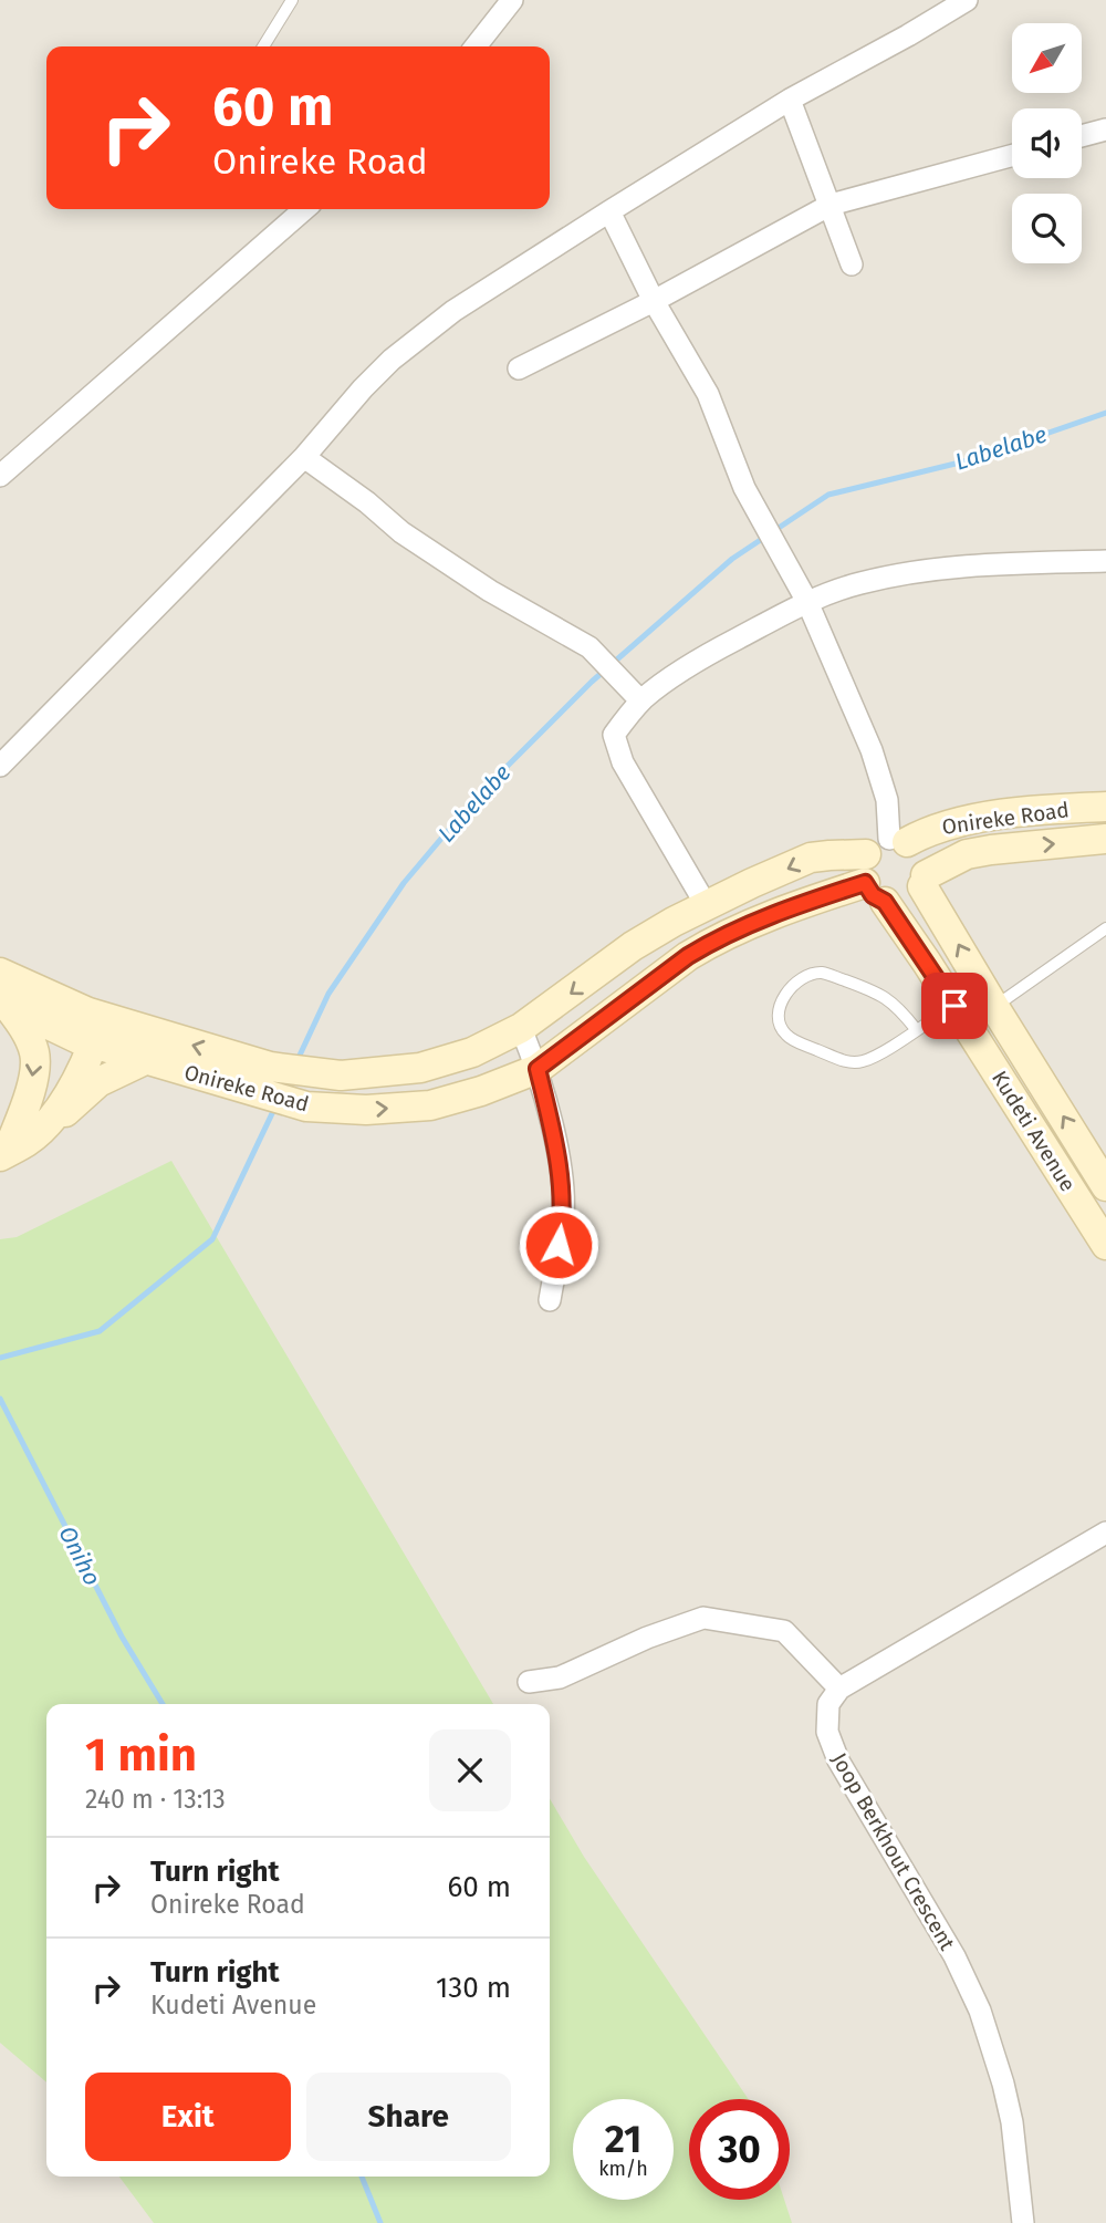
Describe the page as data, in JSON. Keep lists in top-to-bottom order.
{
  "streets": {
    "main road": ["Onireke Road", "Kudeti Avenue"],
    "street": ["Joop Berkhout Crescent"]
  },
  "crossings": [
    ["Onireke Road", "Kudeti Avenue"]
  ],
  "water": ["Labelabe", "Oniho"],
  "north": "bottom left",
  "page": {
    "turn": ["60 m", "Onireke Road"],
    "heading": ["1 min", "240 m · 13:13"],
    "list": [
      {
        "name": "Turn right",
        "note": "Onireke Road",
        "value": "60 m"
      },
      {
        "name": "Turn right",
        "note": "Kudeti Avenue",
        "value": "130 m"
      }
    ],
    "buttons": ["Exit", "Share"],
    "speed": "21 km/h",
    "limit": "30"
  }
}
